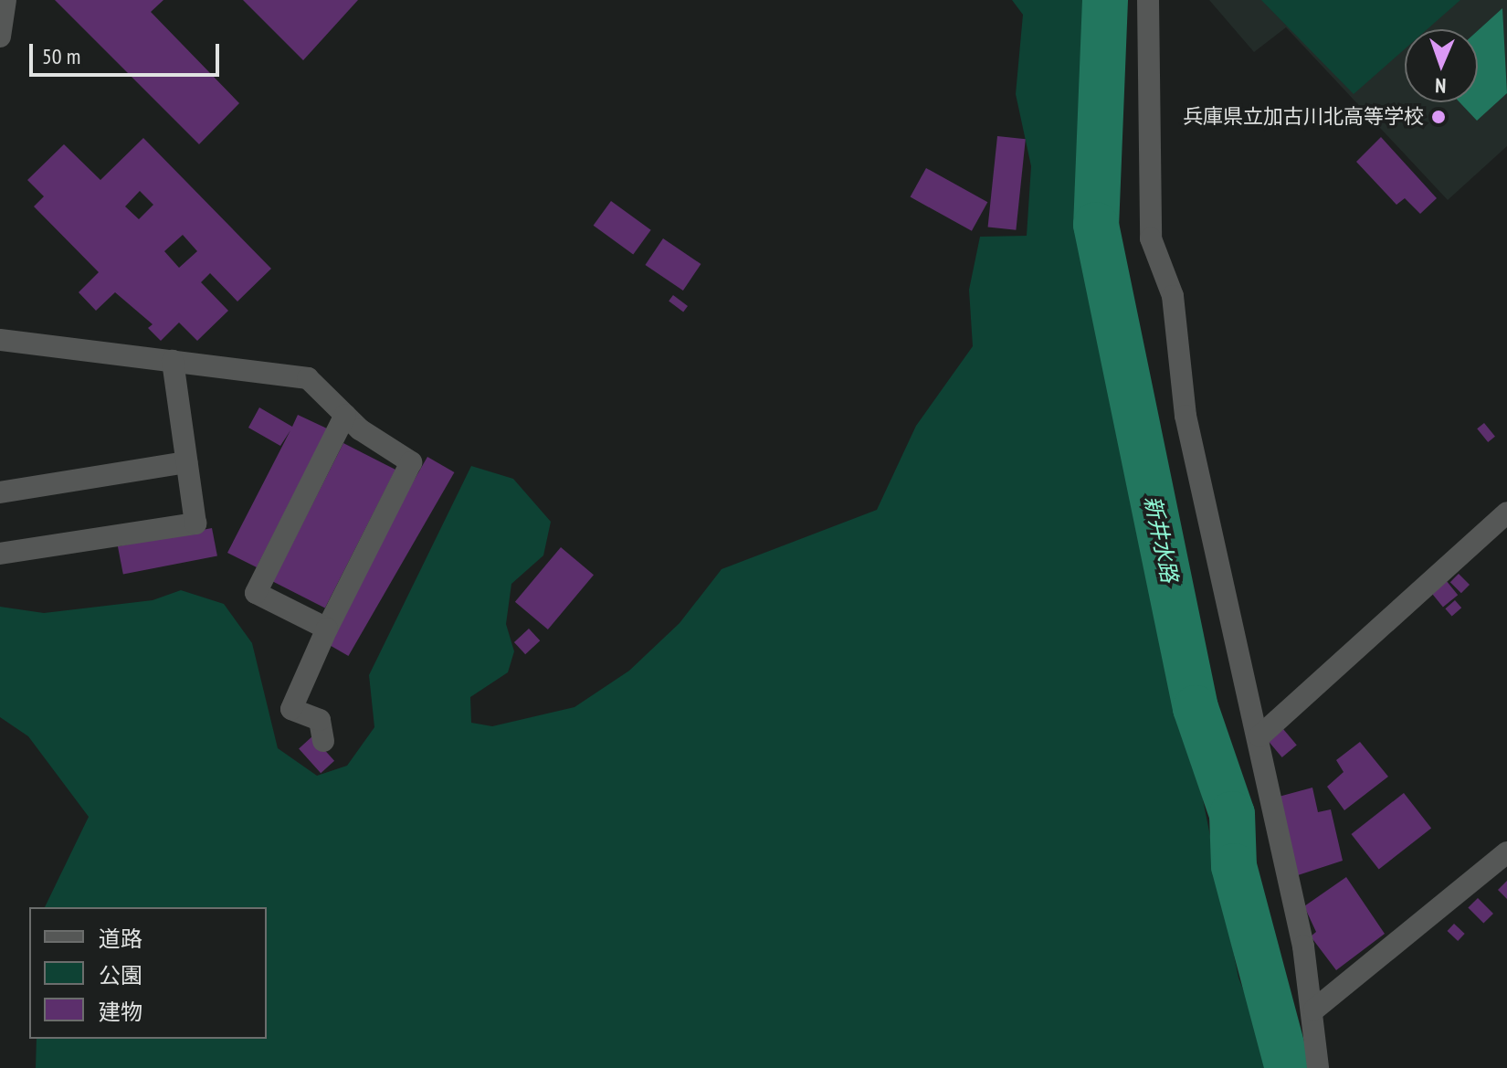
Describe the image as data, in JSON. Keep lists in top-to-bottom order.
{
  "water": ["新井水路"],
  "places": ["兵庫県立加古川北高等学校"],
  "legend": ["道路", "公園", "建物"],
  "scale_bar": "50 m",
  "north": "bottom"
}
